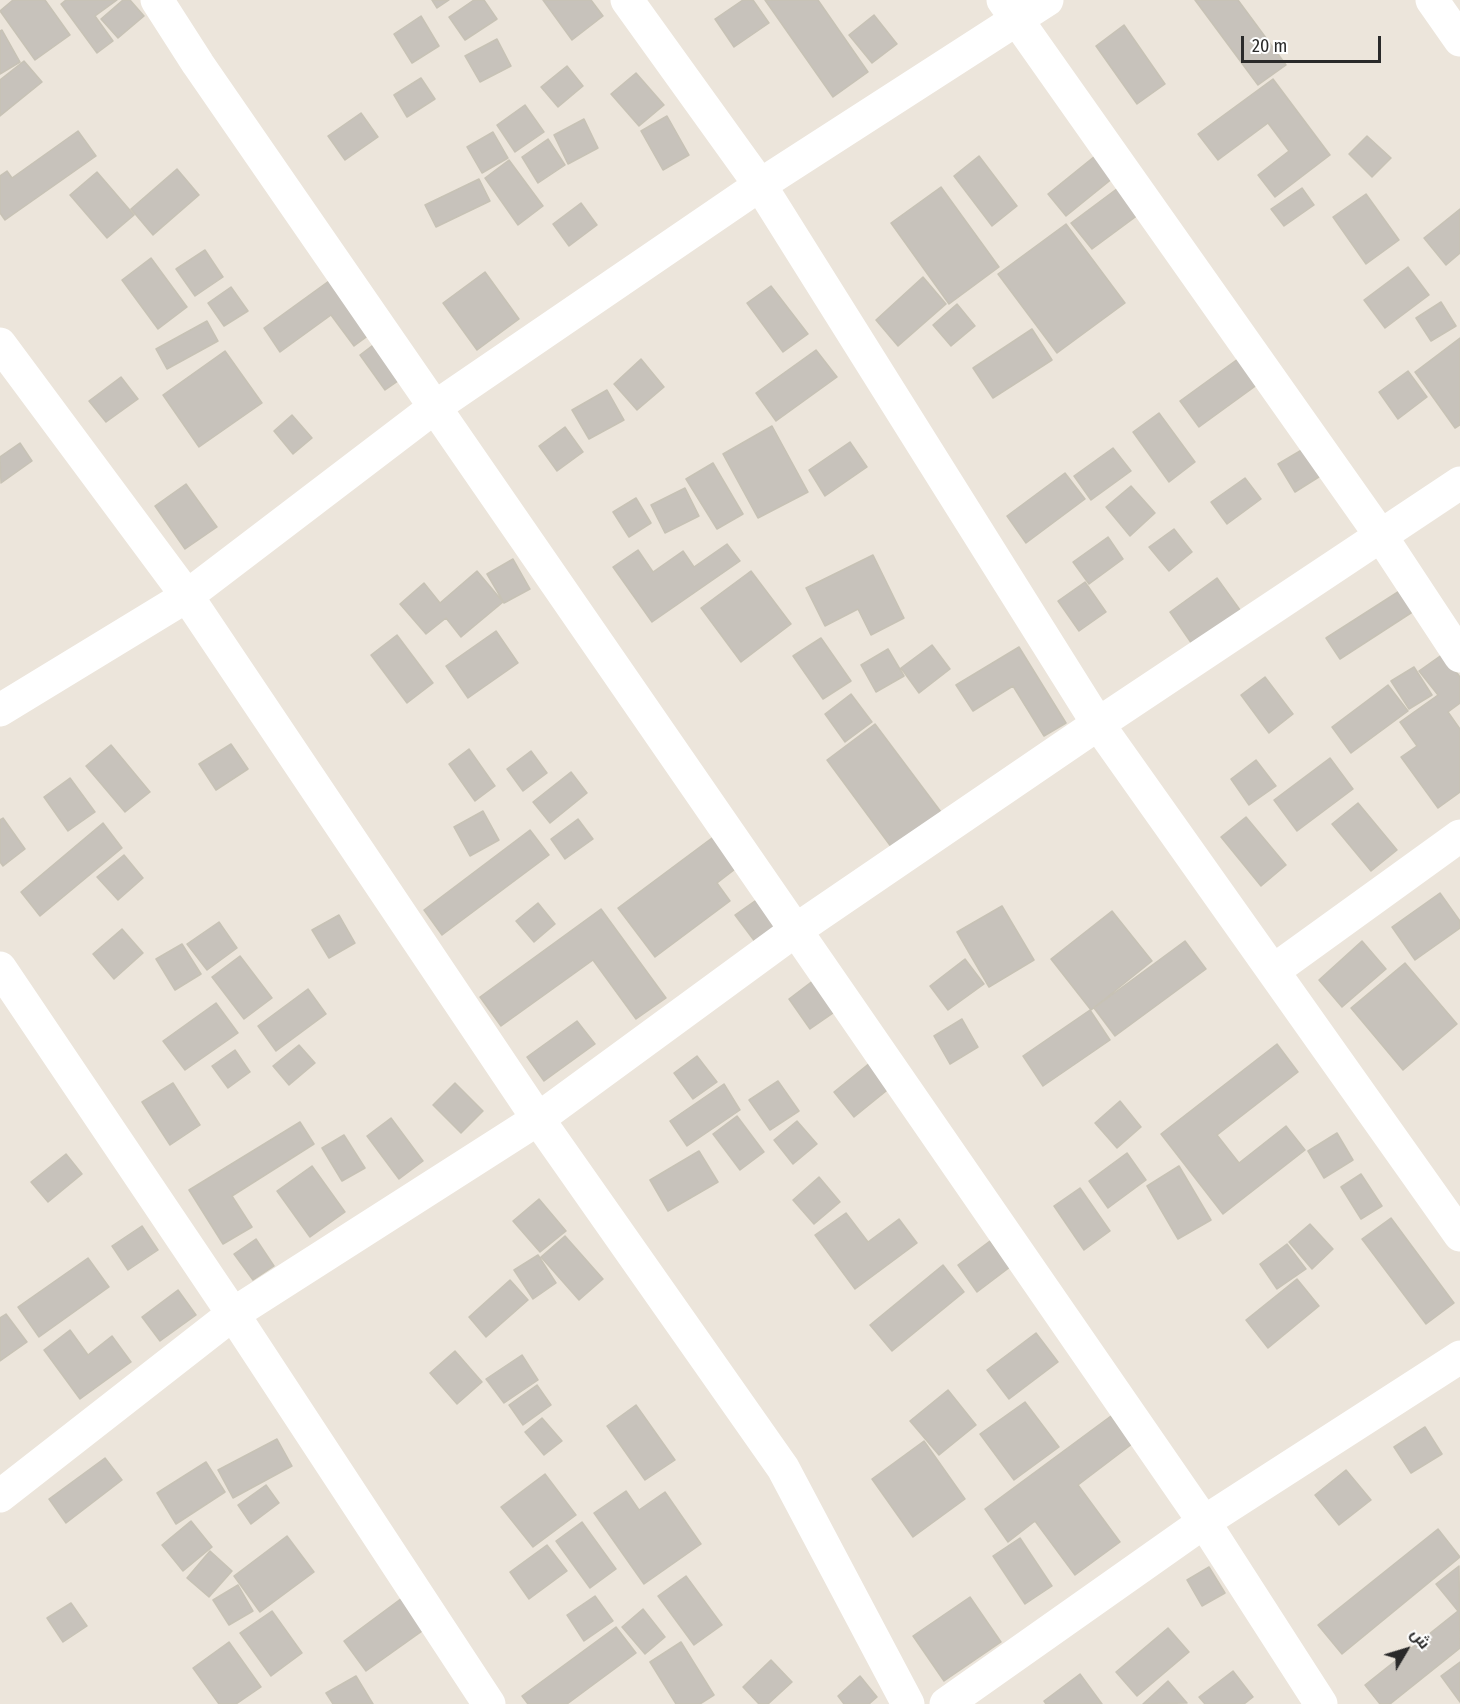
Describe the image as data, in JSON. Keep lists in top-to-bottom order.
{
  "scale_bar": "20 m",
  "north": "top right"
}
